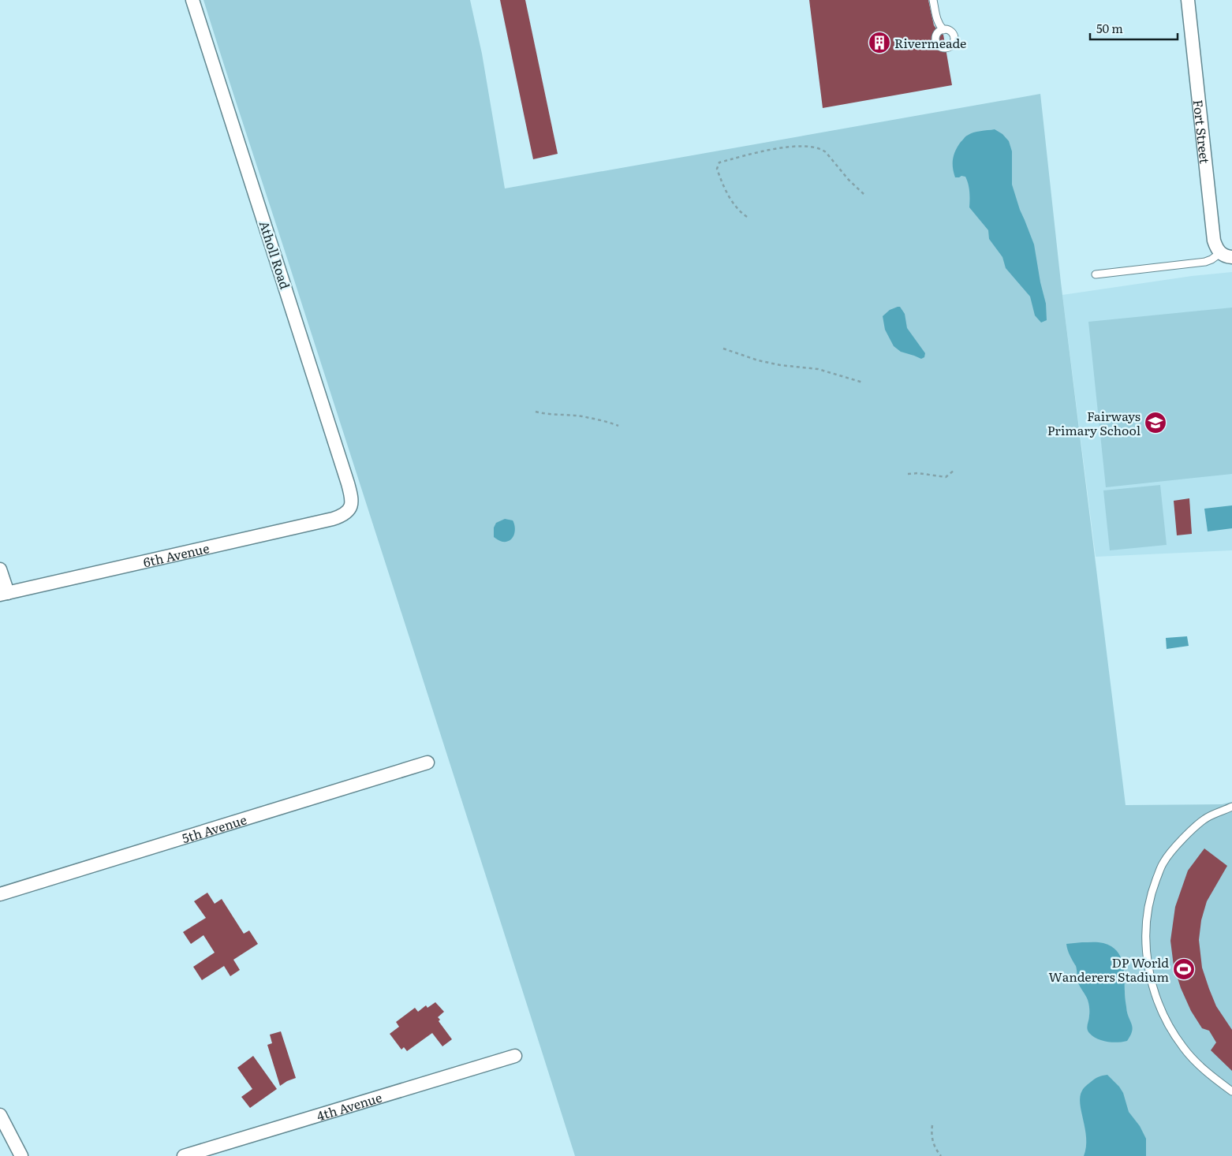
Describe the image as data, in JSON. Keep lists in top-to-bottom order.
{
  "streets": {
    "street": [
      "Fort Street",
      "Atholl Road",
      "6th Avenue",
      "5th Avenue",
      "4th Avenue"
    ]
  },
  "crossings": [
    ["Atholl Road", "6th Avenue"]
  ],
  "places": {
    "building": ["Rivermeade"],
    "school or university": ["Fairways Primary School"],
    "sports": ["DP World Wanderers Stadium"]
  },
  "scale_bar": "50 m"
}
